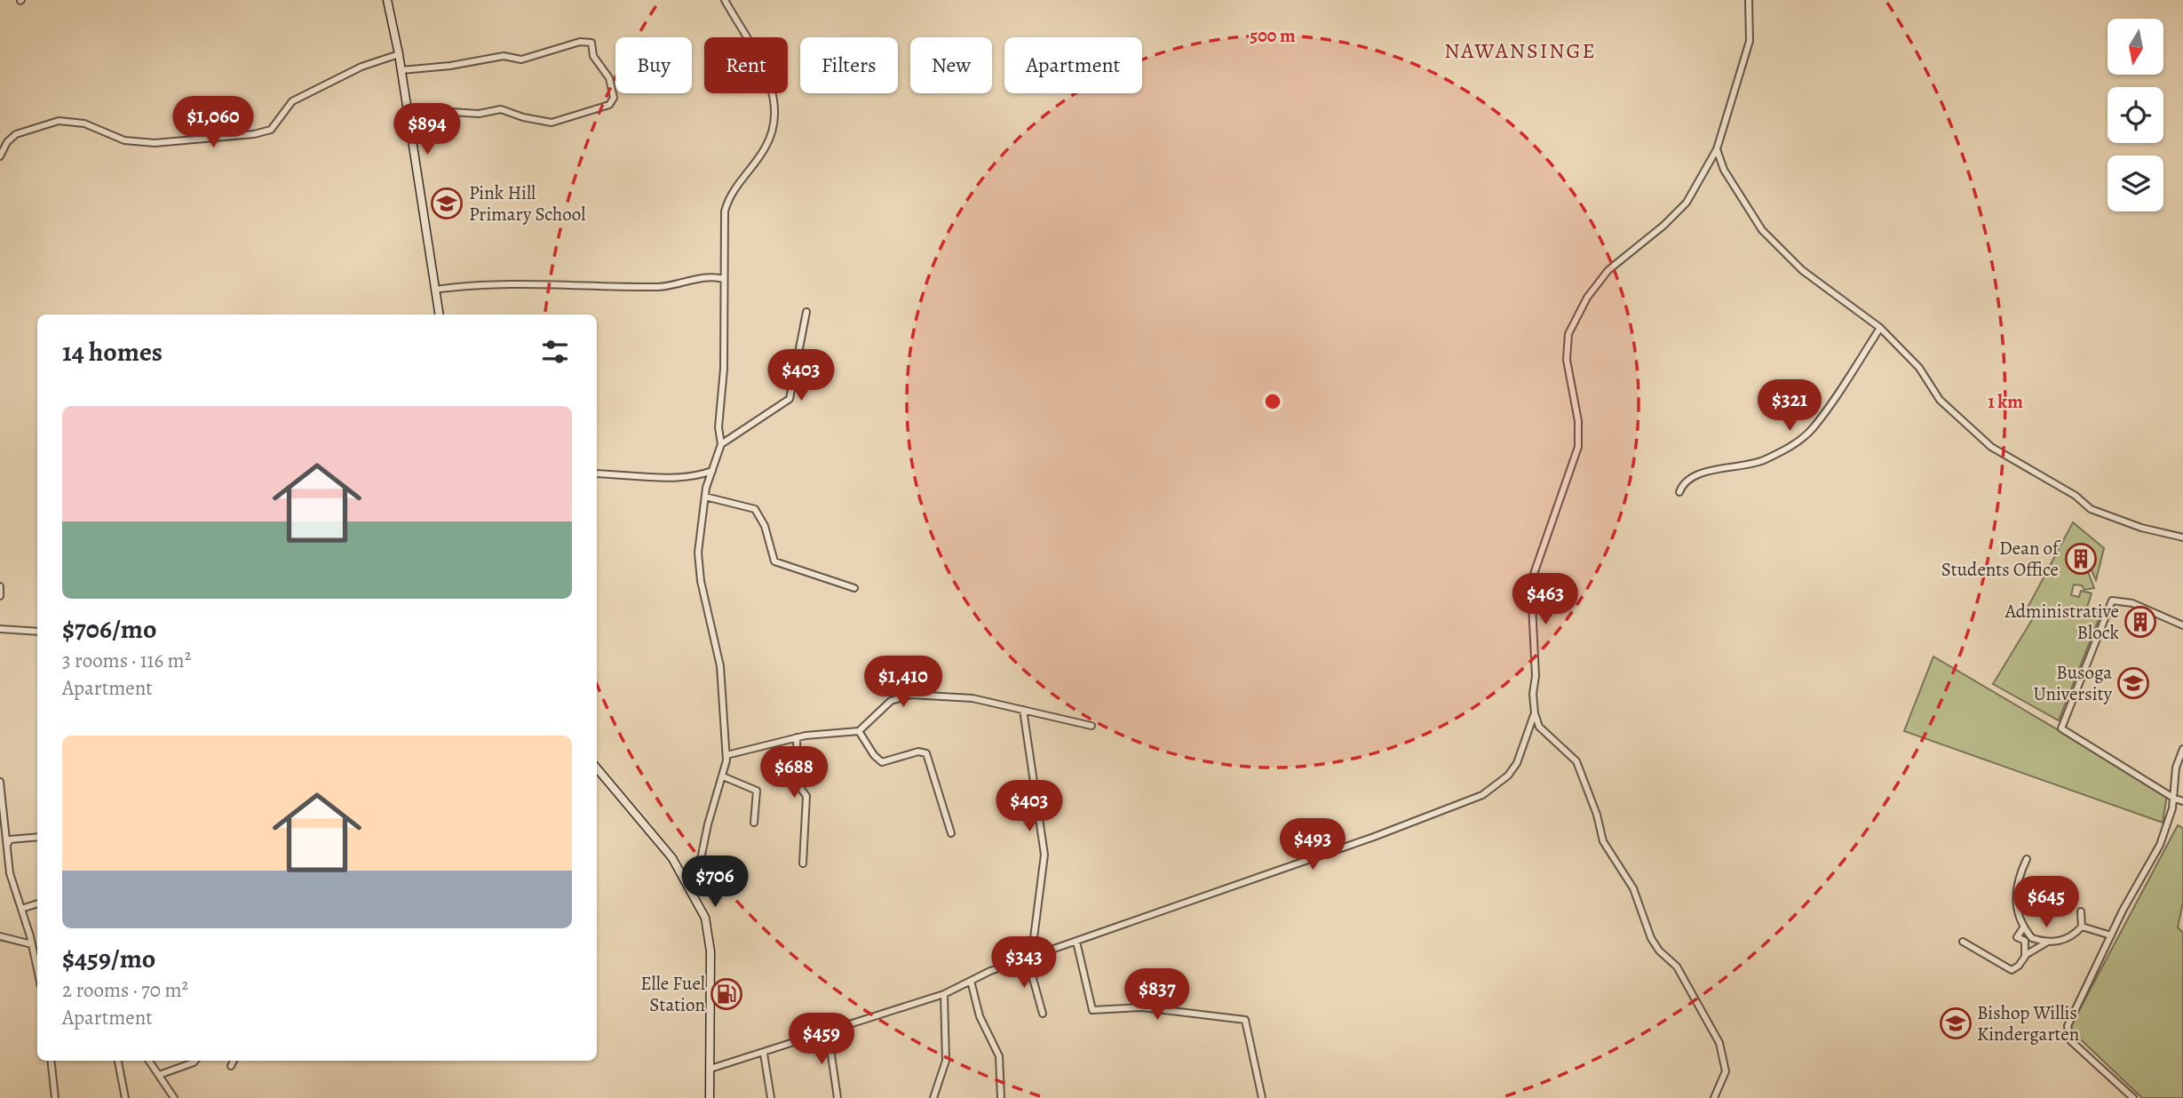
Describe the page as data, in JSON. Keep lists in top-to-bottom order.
{
  "districts": ["NAWANSINGE"],
  "places": {
    "school or university": ["Pink Hill Primary School", "Busoga University", "Bishop Willis Kindergarten"],
    "building": ["Dean of Students Office", "Administrative Block"],
    "fuel station": ["Elle Fuel Station"]
  },
  "north": "bottom",
  "page": {
    "chip": [
      "Buy",
      "Rent",
      "Filters",
      "New",
      "Apartment"
    ],
    "price": [
      "$1,060",
      "$894",
      "$403",
      "$321",
      "$463",
      "$1,410",
      "$688",
      "$403",
      "$493",
      "$706",
      "$645",
      "$343",
      "$837",
      "$459"
    ],
    "heading": "14 homes",
    "list": [
      {
        "name": "$706/mo",
        "note": "3 rooms · 116 m² · Apartment"
      },
      {
        "name": "$459/mo",
        "note": "2 rooms · 70 m² · Apartment"
      }
    ]
  },
  "rings": ["500 m", "1 km"]
}
